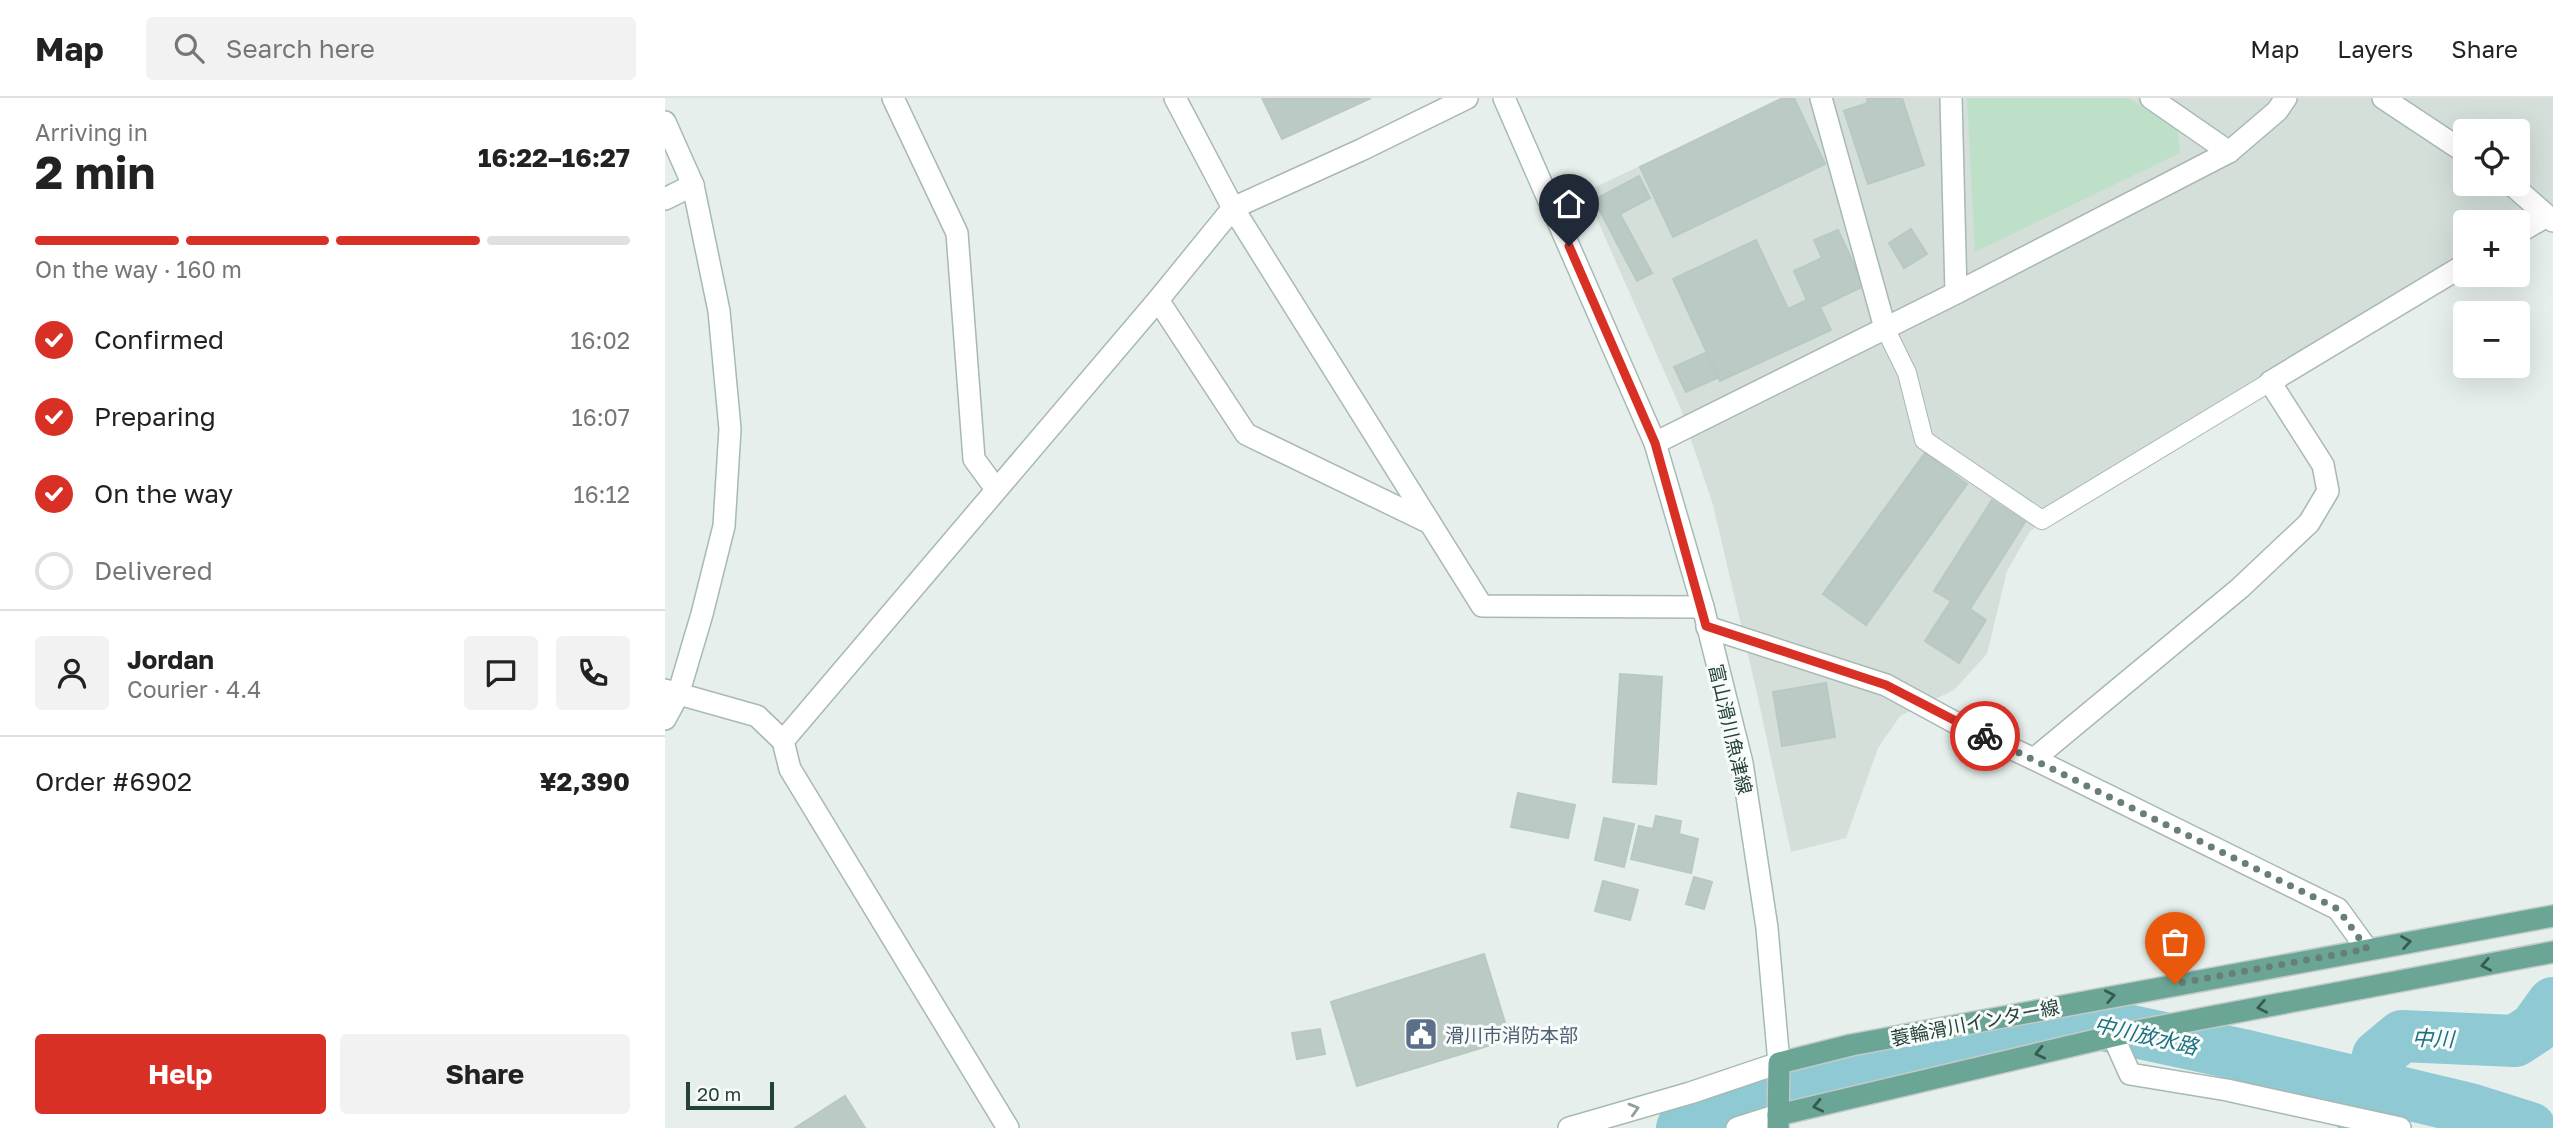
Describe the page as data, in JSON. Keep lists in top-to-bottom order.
{
  "streets": {
    "main road": ["蓑輪滑川インター線"],
    "street": ["富山滑川魚津線"]
  },
  "crossings": [
    ["富山滑川魚津線", "蓑輪滑川インター線"]
  ],
  "water": ["中川放水路", "中川"],
  "places": {
    "public building": ["滑川市消防本部"]
  },
  "scale_bar": "20 m",
  "page": {
    "header": "Map",
    "search": "Search here",
    "nav": ["Map", "Layers", "Share"],
    "heading": ["2 min", "Arriving in", "16:22–16:27"],
    "panel": [
      "Jordan",
      "Courier · 4.4",
      "Order #6902",
      "¥2,390"
    ],
    "map_buttons": ["+", "−"],
    "bar": "On the way · 160 m",
    "list": [
      ["Confirmed", "16:02"],
      ["Preparing", "16:07"],
      ["On the way", "16:12"],
      "Delivered"
    ],
    "buttons": ["Help", "Share"],
    "scale": "20 m"
  }
}
